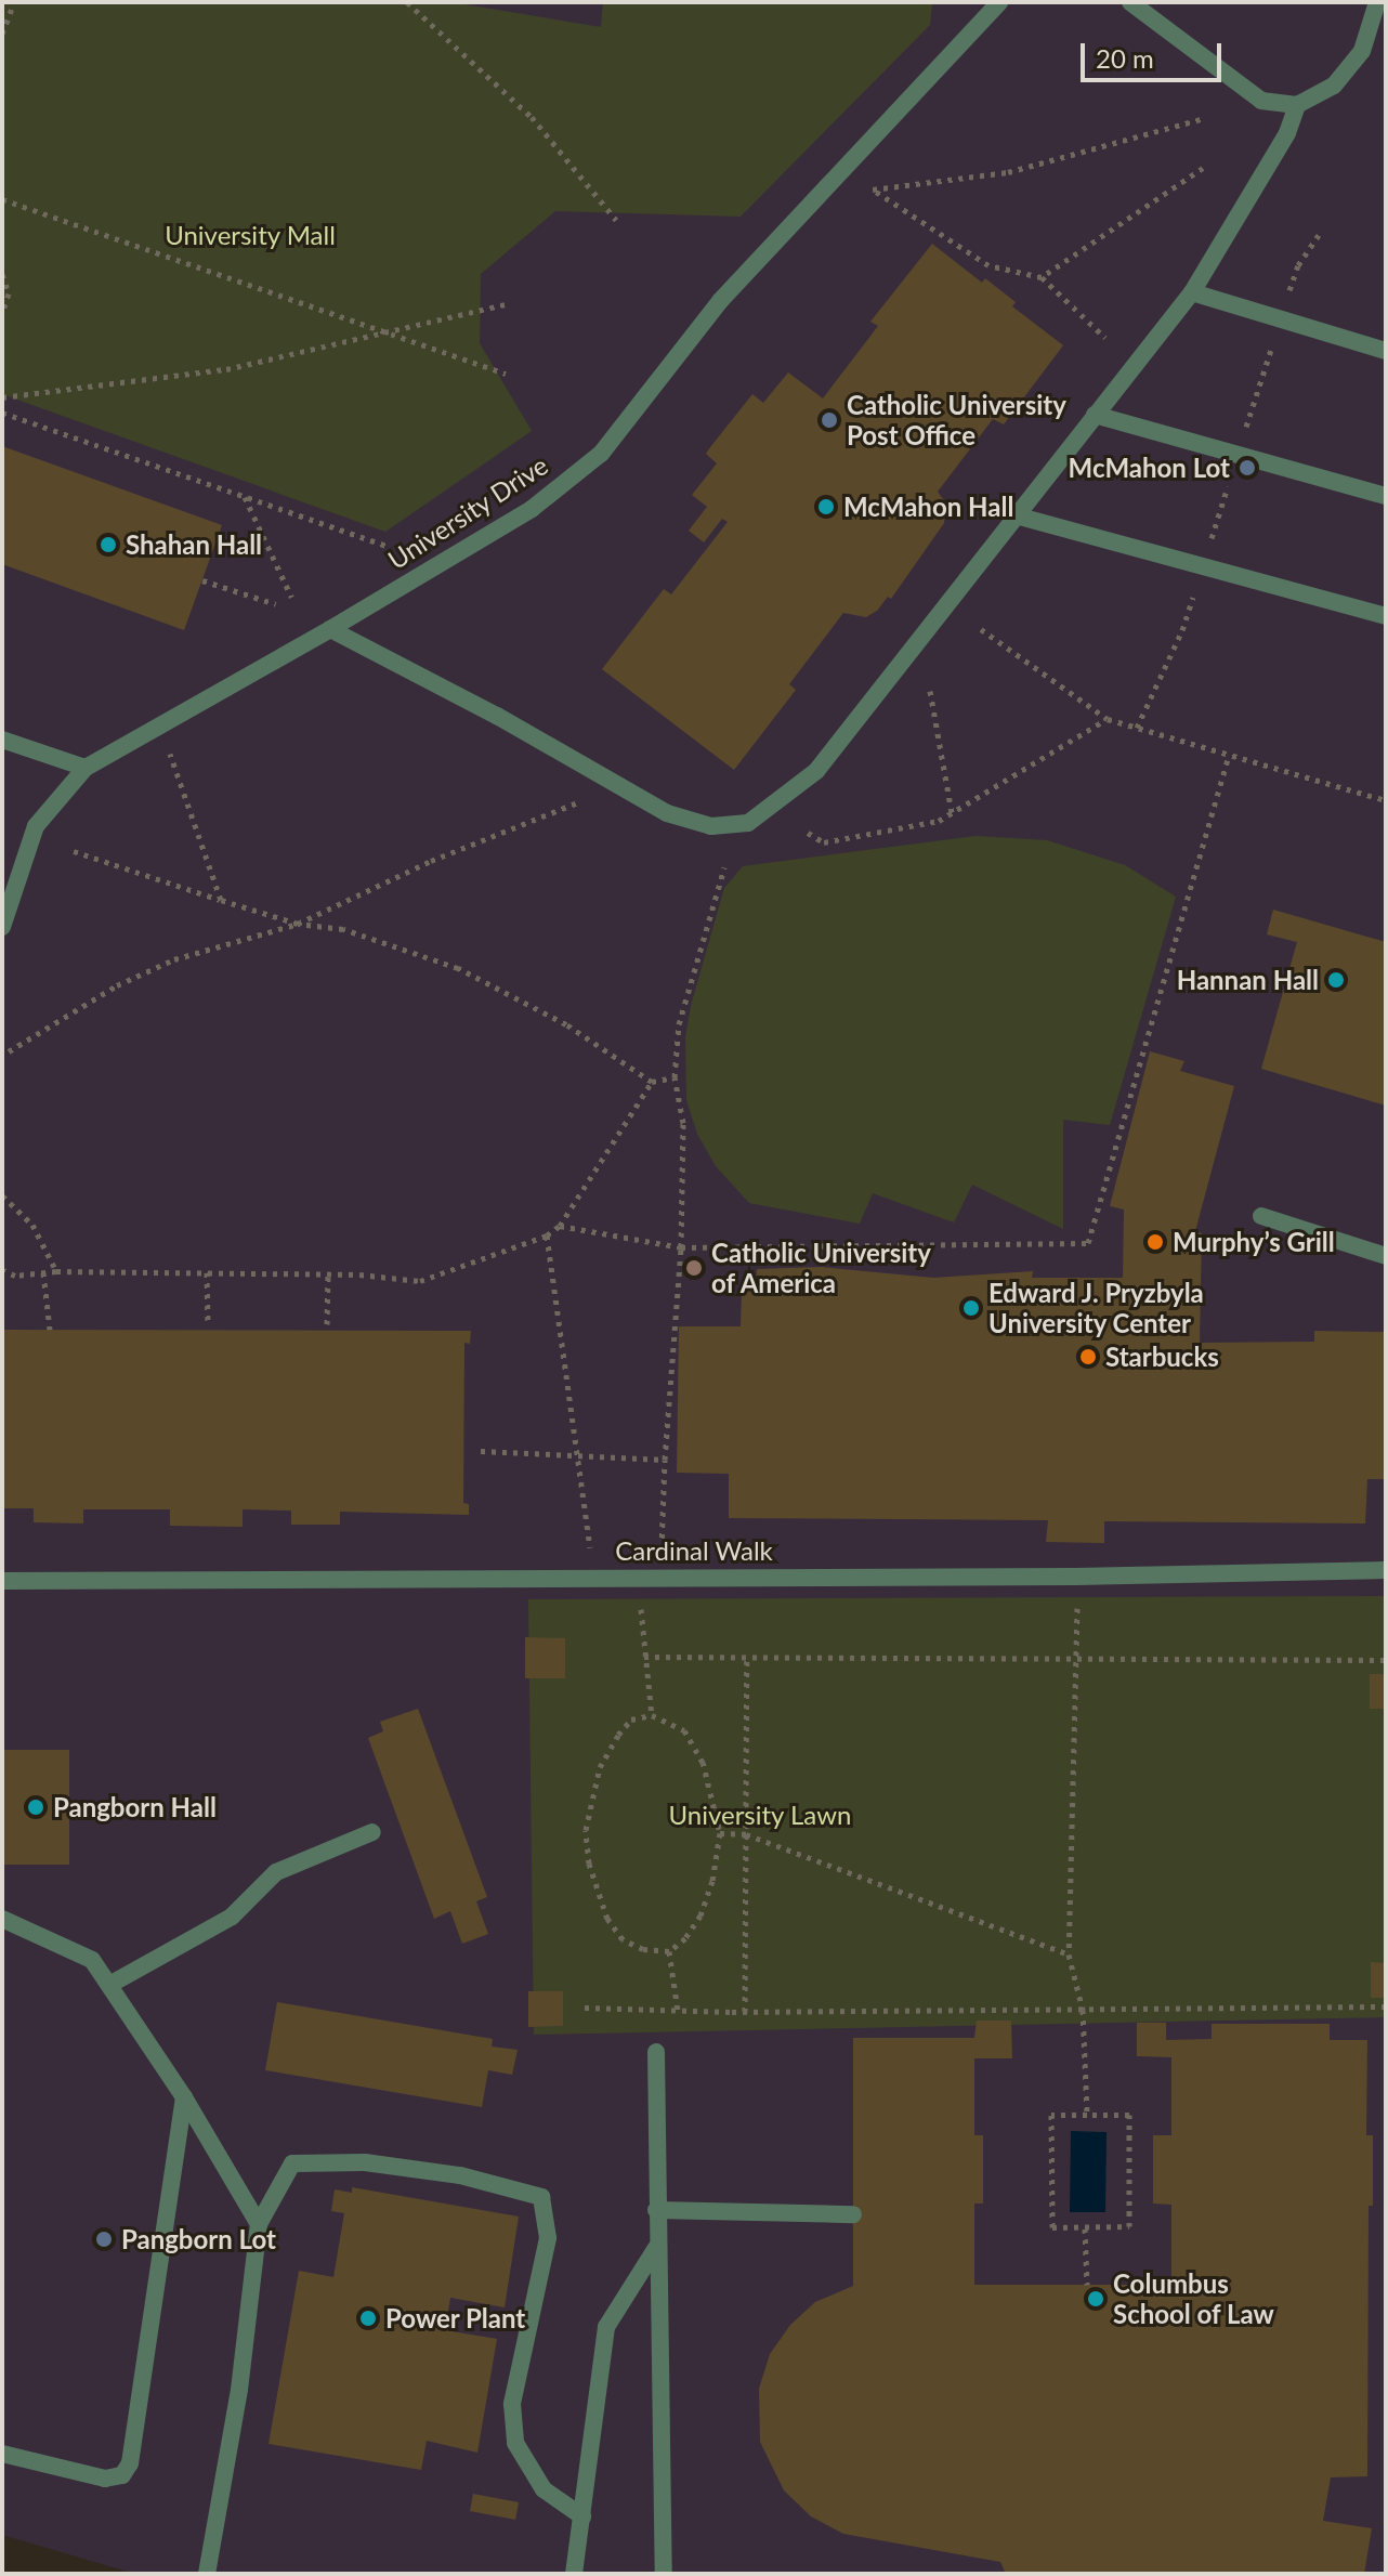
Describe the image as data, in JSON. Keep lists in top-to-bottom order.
{
  "streets": {
    "street": ["University Drive", "Cardinal Walk"]
  },
  "parks": ["University Mall", "University Lawn"],
  "places": [
    "Catholic University Post Office",
    "McMahon Lot",
    "McMahon Hall",
    "Shahan Hall",
    "Hannan Hall",
    "Murphy’s Grill",
    "Catholic University of America",
    "Edward J. Pryzbyla University Center",
    "Starbucks",
    "Pangborn Hall",
    "Pangborn Lot",
    "Columbus School of Law",
    "Power Plant"
  ],
  "scale_bar": "20 m"
}
